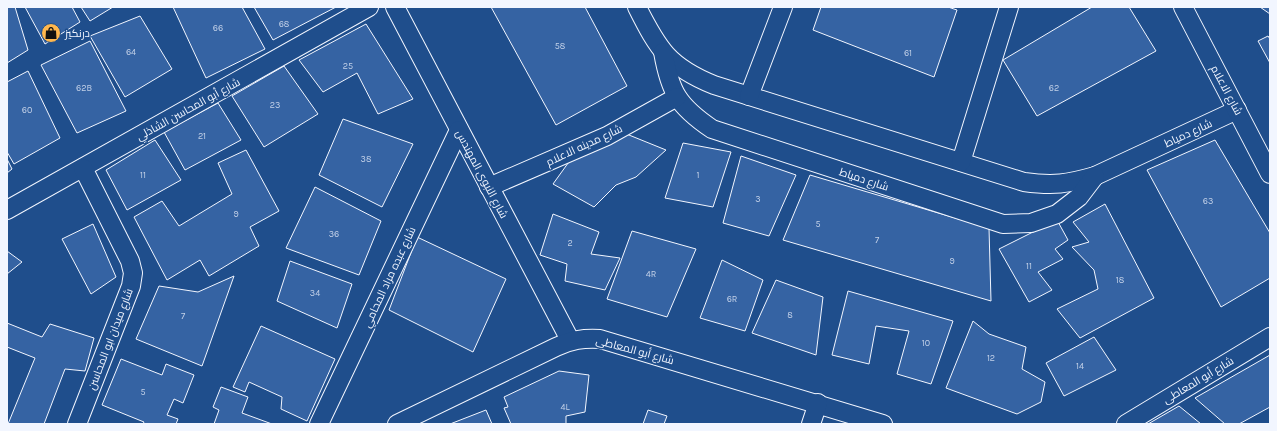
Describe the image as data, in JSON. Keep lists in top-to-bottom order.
{
  "streets": {
    "street": [
      "شارع الاعلام",
      "شارع أبو المحاسن الشاذلي",
      "شارع دمياط",
      "شارع مدينه الاعلام",
      "شارع النبوى المهندس",
      "شارع عبده مراد المحامي",
      "شارع ميدان ابو المحاسن",
      "شارع أبو المعاطى"
    ]
  },
  "crossings": [
    ["شارع الاعلام", "شارع دمياط"],
    ["شارع أبو المحاسن الشاذلي", "شارع ميدان ابو المحاسن"],
    ["شارع دمياط", "شارع مدينه الاعلام"],
    ["شارع مدينه الاعلام", "شارع النبوى المهندس"],
    ["شارع النبوى المهندس", "شارع عبده مراد المحامي"],
    ["شارع النبوى المهندس", "شارع أبو المعاطى"]
  ],
  "places": {
    "shop": ["درنكيز"]
  },
  "house_numbers": [
    "68",
    "66",
    "58",
    "64",
    "61",
    "25",
    "62B",
    "62",
    "23",
    "60",
    "21",
    "38",
    "11",
    "1",
    "3",
    "63",
    "9",
    "5",
    "36",
    "7",
    "2",
    "9",
    "11",
    "4R",
    "18",
    "34",
    "6R",
    "8",
    "7",
    "10",
    "12",
    "14",
    "5",
    "4L"
  ]
}
